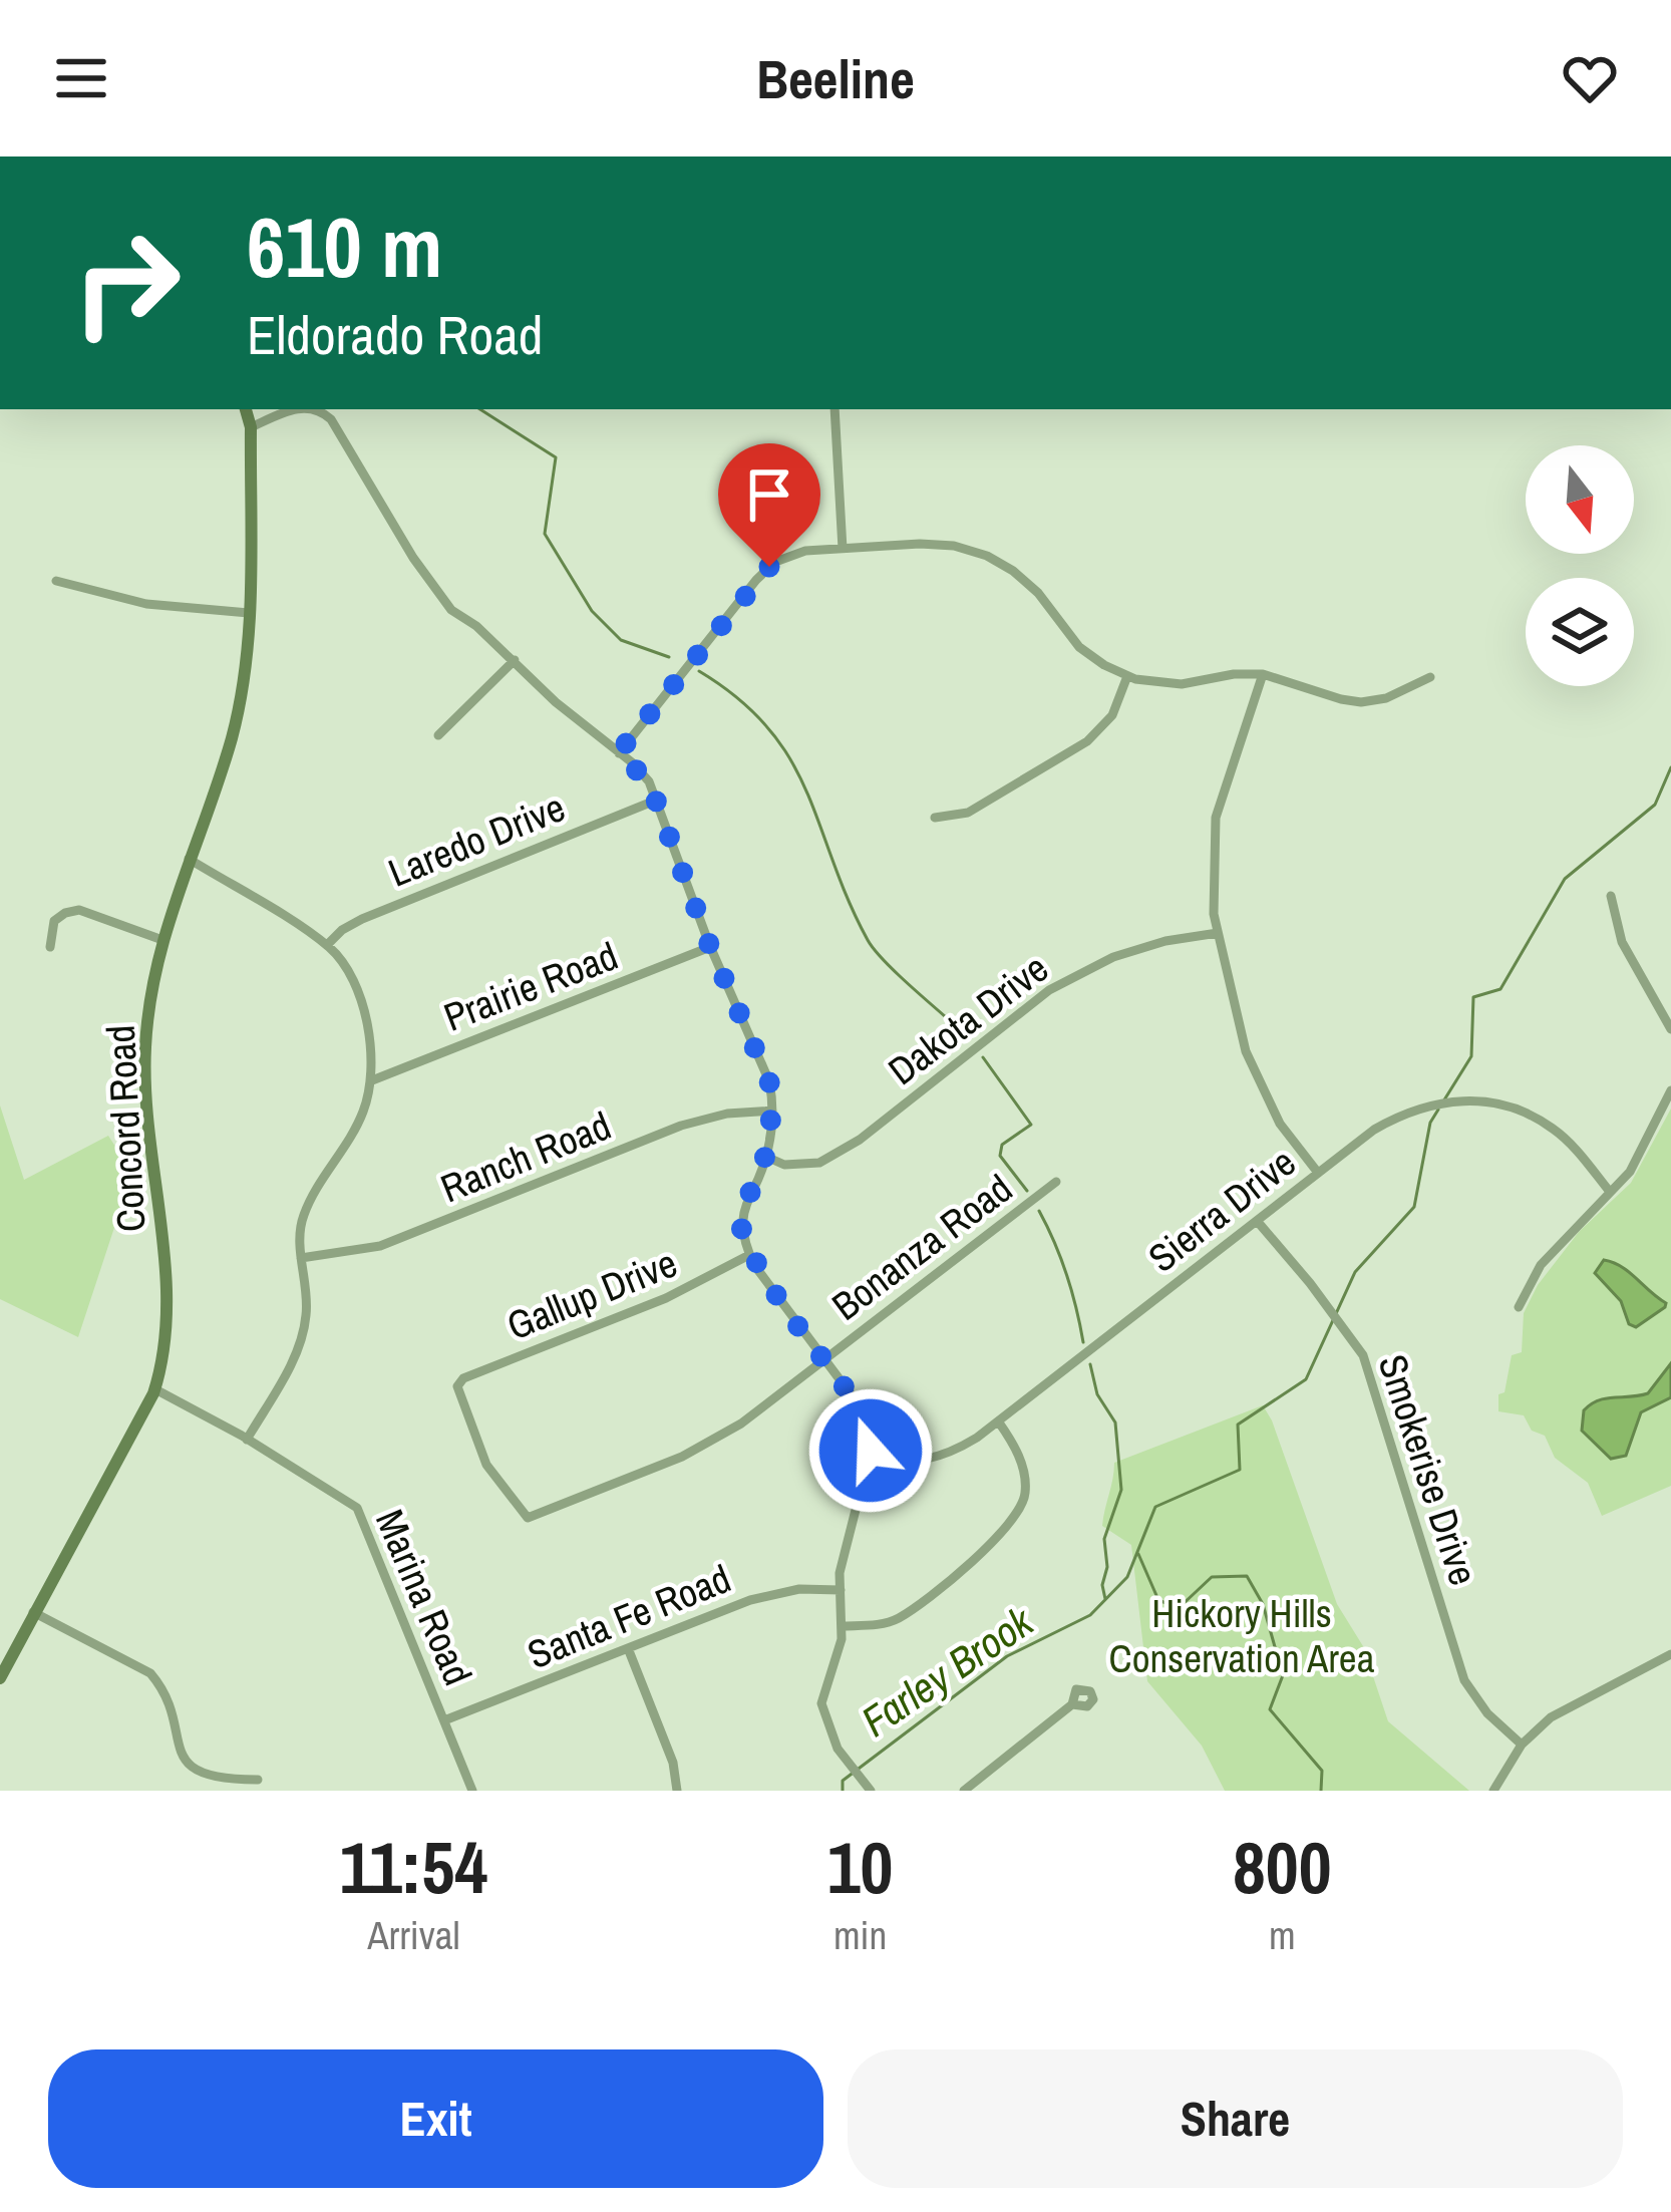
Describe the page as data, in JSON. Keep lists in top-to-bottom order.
{
  "streets": {
    "main road": ["Concord Road"],
    "street": [
      "Laredo Drive",
      "Prairie Road",
      "Dakota Drive",
      "Ranch Road",
      "Sierra Drive",
      "Bonanza Road",
      "Gallup Drive",
      "Smokerise Drive",
      "Marina Road",
      "Santa Fe Road"
    ]
  },
  "crossings": [
    ["Concord Road", "Marina Road"],
    ["Sierra Drive", "Smokerise Drive"],
    ["Bonanza Road", "Gallup Drive"],
    ["Marina Road", "Santa Fe Road"]
  ],
  "water": ["Farley Brook"],
  "parks": ["Hickory Hills Conservation Area"],
  "north": "bottom",
  "page": {
    "header": "Beeline",
    "turn": ["610 m", "Eldorado Road"],
    "eta": [
      "11:54",
      "Arrival",
      "10",
      "min",
      "800",
      "m"
    ],
    "buttons": ["Exit", "Share"]
  }
}
